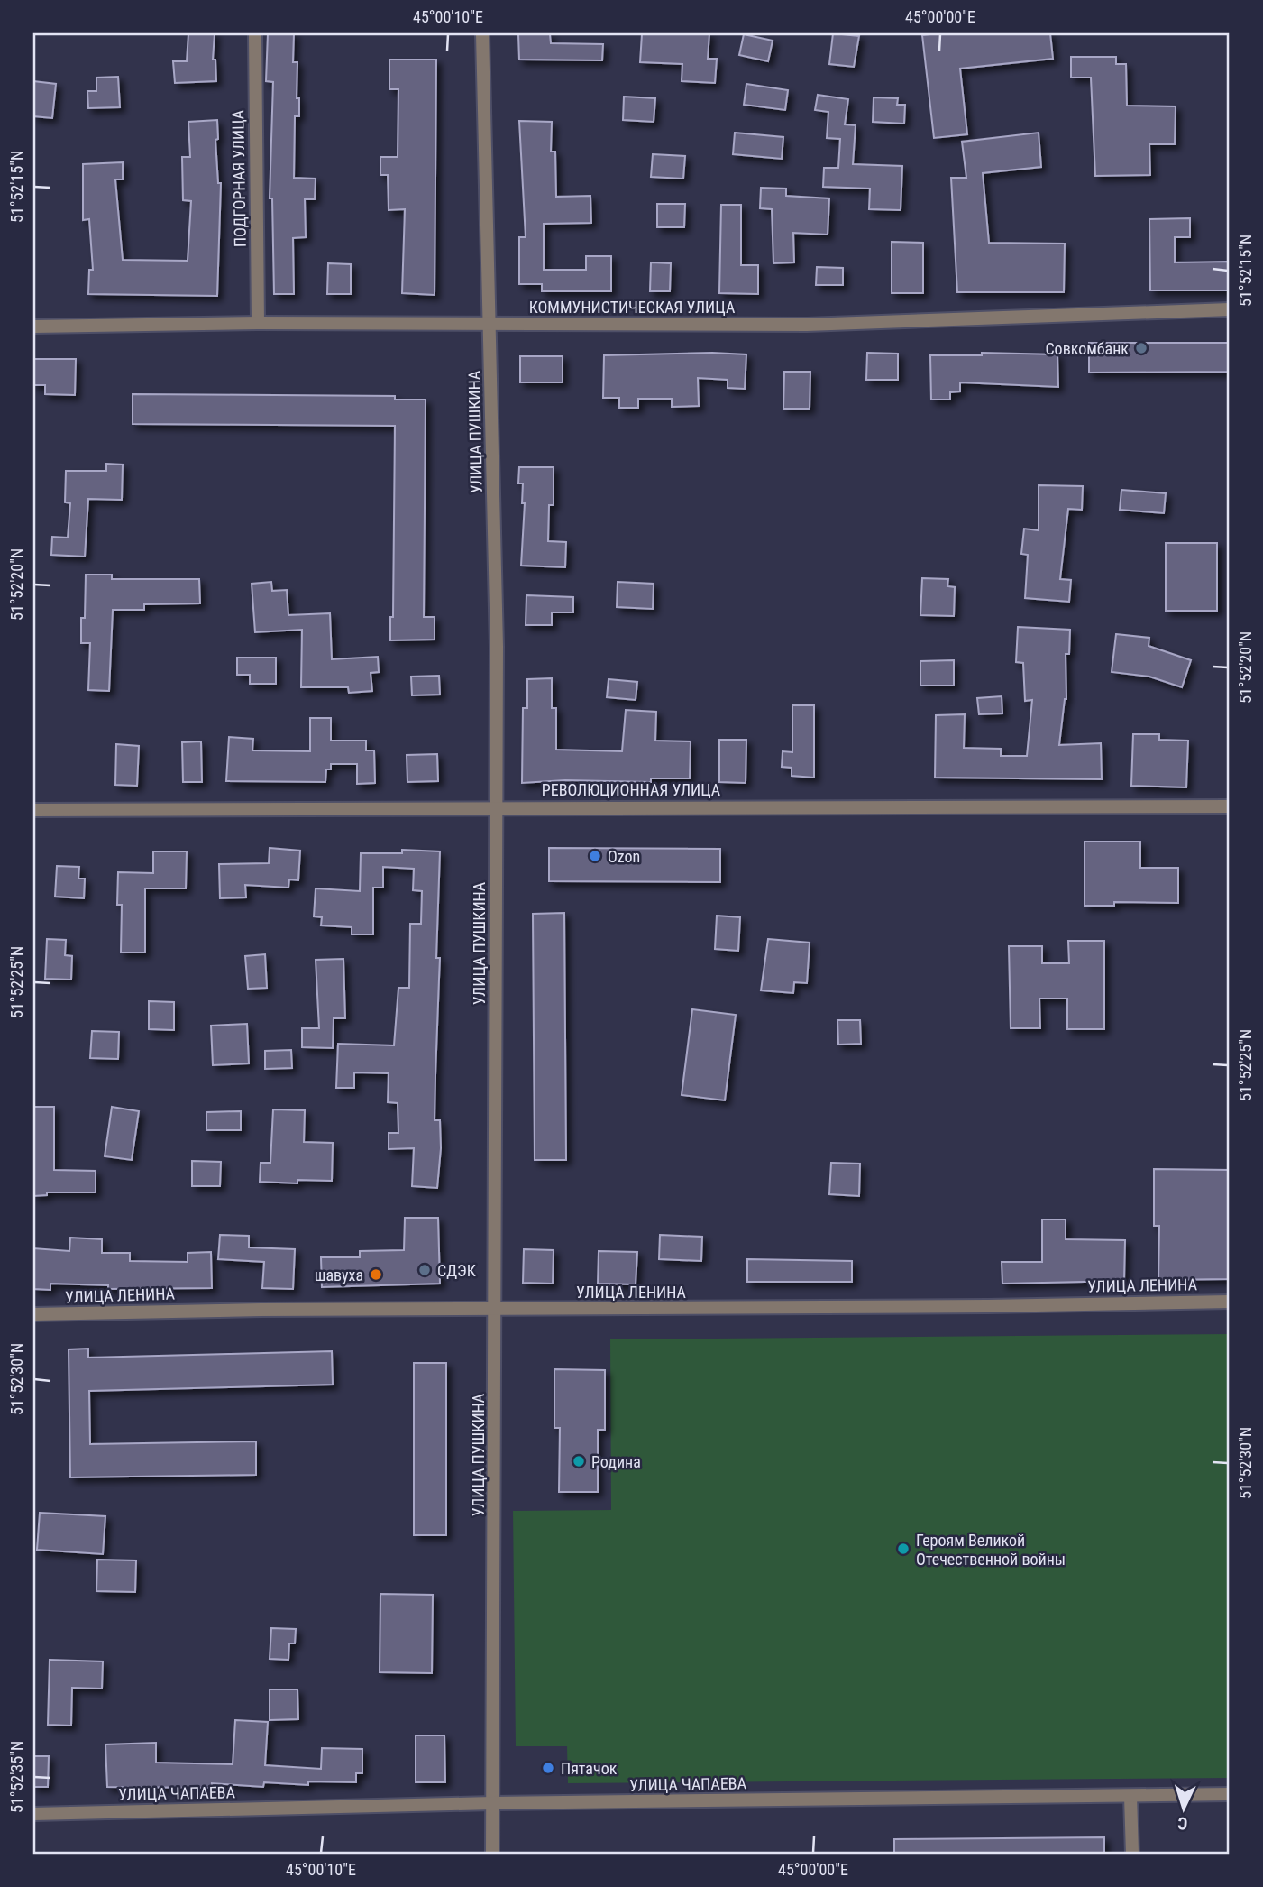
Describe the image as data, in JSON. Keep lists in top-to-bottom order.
{
  "streets": {
    "street": [
      "ПОДГОРНАЯ УЛИЦА",
      "КОММУНИСТИЧЕСКАЯ УЛИЦА",
      "УЛИЦА ПУШКИНА",
      "РЕВОЛЮЦИОННАЯ УЛИЦА",
      "УЛИЦА ЛЕНИНА",
      "УЛИЦА ЧАПАЕВА"
    ]
  },
  "crossings": [
    ["ПОДГОРНАЯ УЛИЦА", "КОММУНИСТИЧЕСКАЯ УЛИЦА"],
    ["КОММУНИСТИЧЕСКАЯ УЛИЦА", "УЛИЦА ПУШКИНА"],
    ["УЛИЦА ПУШКИНА", "РЕВОЛЮЦИОННАЯ УЛИЦА"],
    ["УЛИЦА ПУШКИНА", "УЛИЦА ЛЕНИНА"],
    ["УЛИЦА ПУШКИНА", "УЛИЦА ЧАПАЕВА"]
  ],
  "places": [
    "Совкомбанк",
    "Ozon",
    "СДЭК",
    "шавуха",
    "Родина",
    "Героям Великой Отечественной войны",
    "Пятачок"
  ],
  "north": "bottom",
  "coordinates": [
    "45°00'10\"E",
    "45°00'00\"E",
    "51°52'15\"N",
    "51°52'20\"N",
    "51°52'25\"N",
    "51°52'30\"N",
    "51°52'35\"N"
  ]
}
